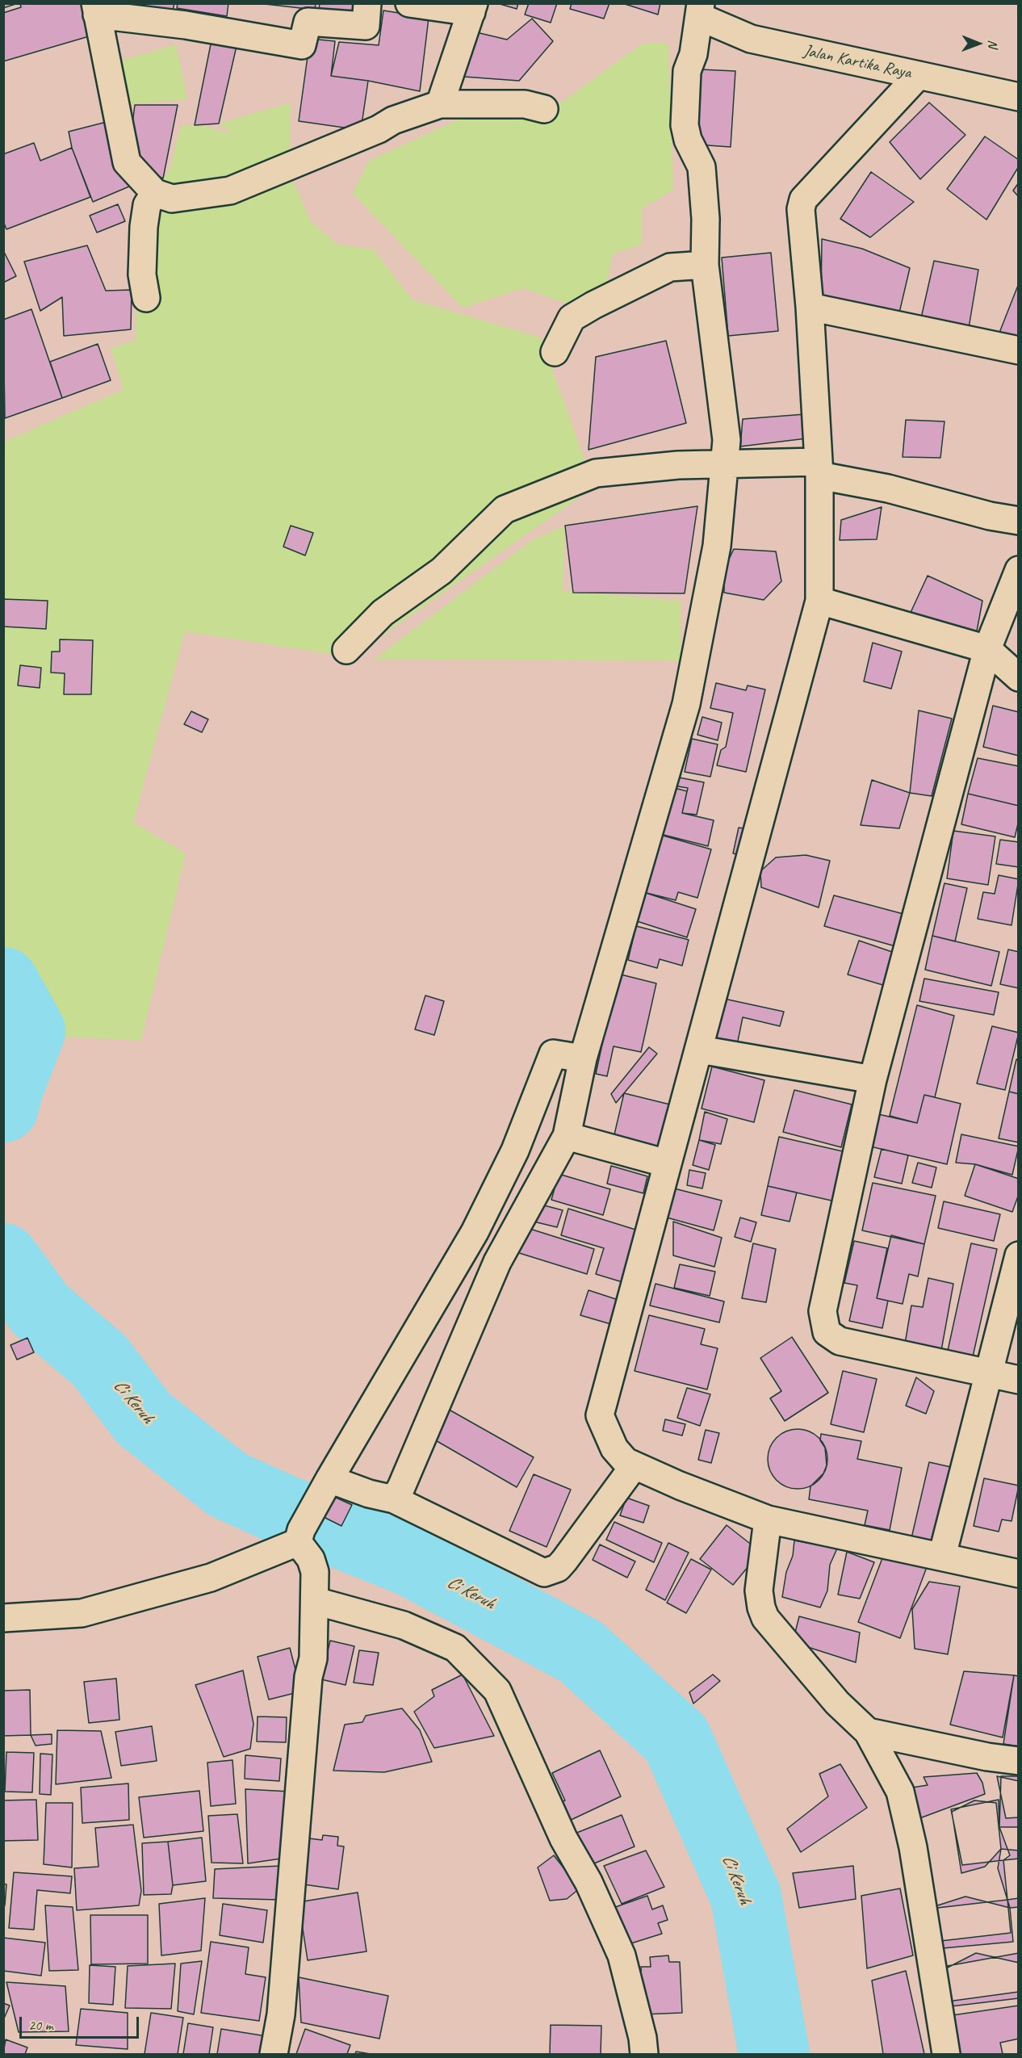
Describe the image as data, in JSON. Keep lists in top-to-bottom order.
{
  "streets": {
    "street": ["Jalan Kartika Raya"]
  },
  "water": ["Ci Keruh"],
  "scale_bar": "20 m",
  "north": "right"
}
